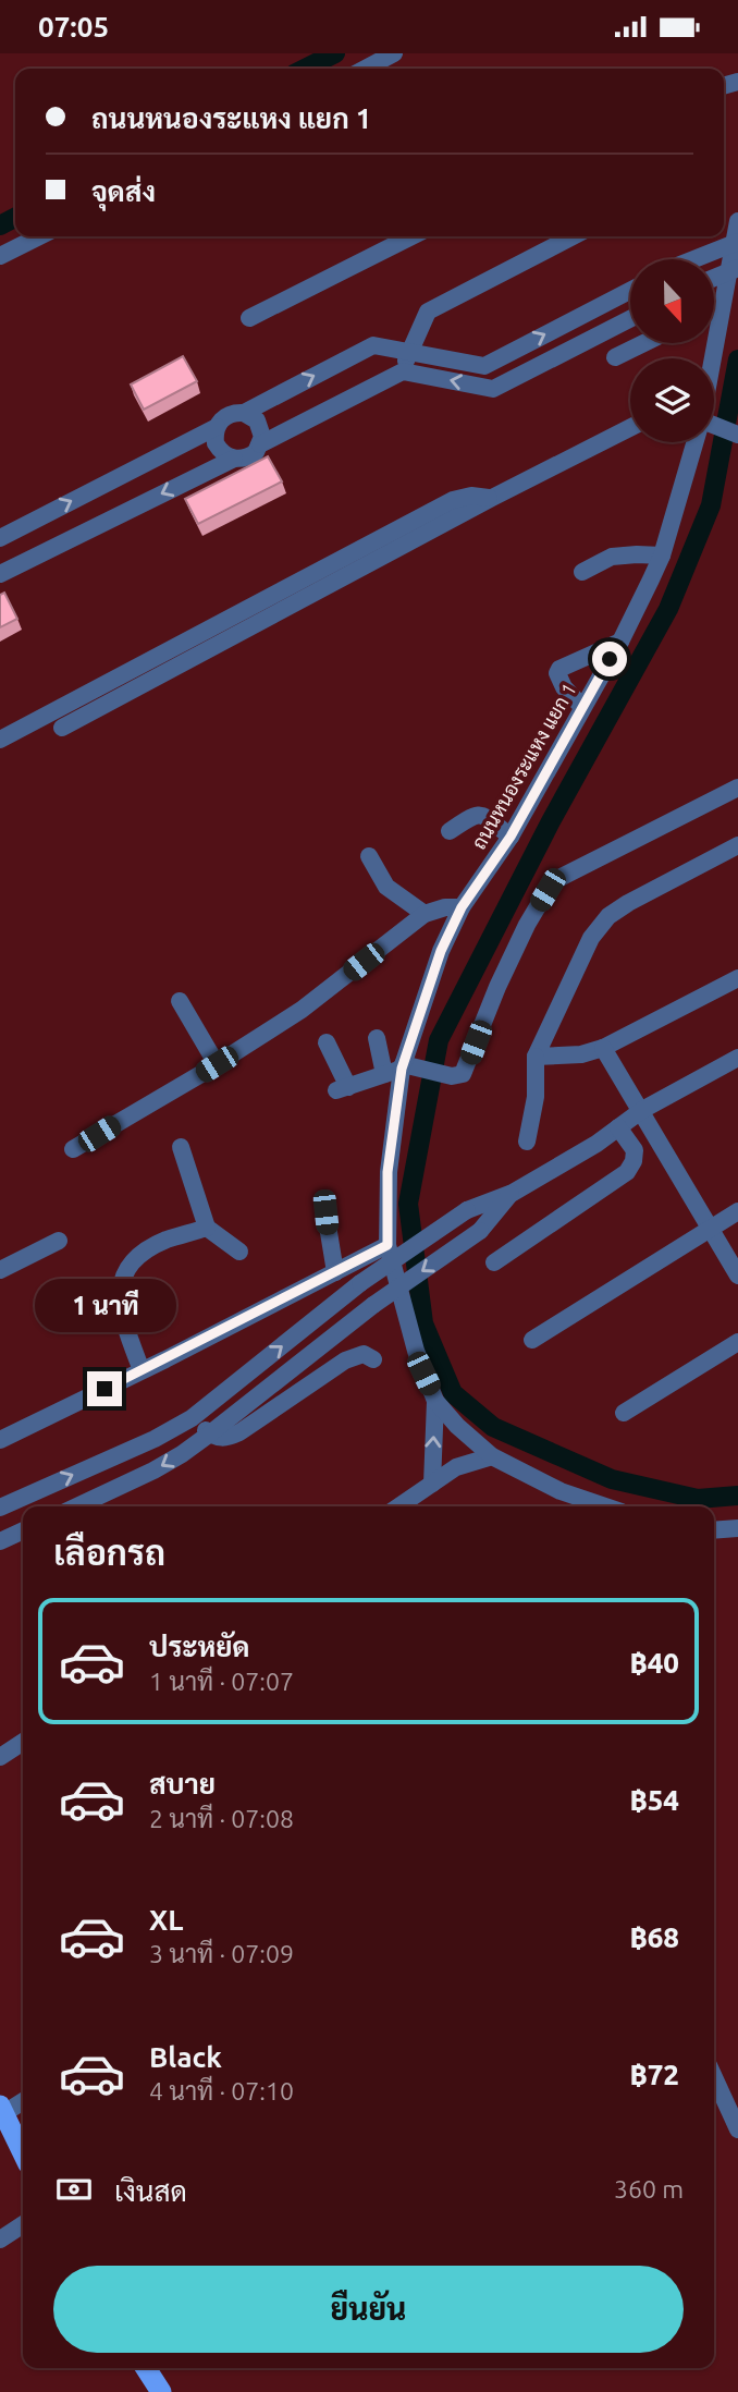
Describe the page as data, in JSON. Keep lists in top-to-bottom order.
{
  "streets": {
    "street": ["ถนนหนองระแหง แยก 1"]
  },
  "north": "bottom",
  "page": {
    "status": "07:05",
    "banner": ["ถนนหนองระแหง แยก 1", "จุดส่ง"],
    "bubble": "1 นาที",
    "heading": "เลือกรถ",
    "list": [
      {
        "name": "ประหยัด",
        "note": "1 นาที · 07:07",
        "value": "฿40"
      },
      {
        "name": "สบาย",
        "note": "2 นาที · 07:08",
        "value": "฿54"
      },
      {
        "name": "XL",
        "note": "3 นาที · 07:09",
        "value": "฿68"
      },
      {
        "name": "Black",
        "note": "4 นาที · 07:10",
        "value": "฿72"
      }
    ],
    "pay": ["เงินสด", "360 m"],
    "buttons": "ยืนยัน"
  }
}
